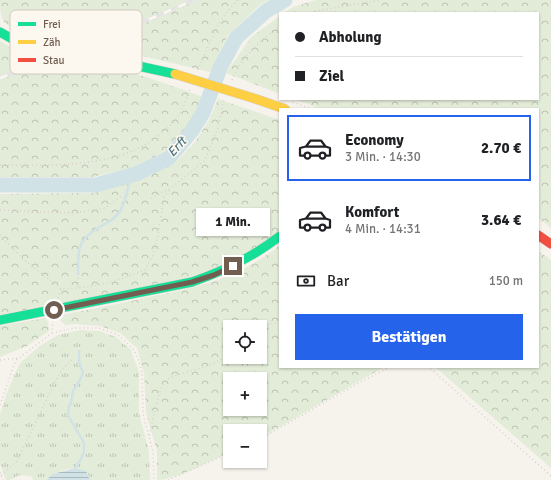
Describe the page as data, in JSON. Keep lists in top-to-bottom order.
{
  "water": ["Erft"],
  "legend": ["Frei", "Zäh", "Stau"],
  "page": {
    "banner": ["Abholung", "Ziel"],
    "list": [
      {
        "name": "Economy",
        "note": "3 Min. · 14:30",
        "value": "2.70 €"
      },
      {
        "name": "Komfort",
        "note": "4 Min. · 14:31",
        "value": "3.64 €"
      }
    ],
    "bubble": "1 Min.",
    "pay": ["Bar", "150 m"],
    "buttons": "Bestätigen",
    "map_buttons": ["+", "−"]
  }
}
